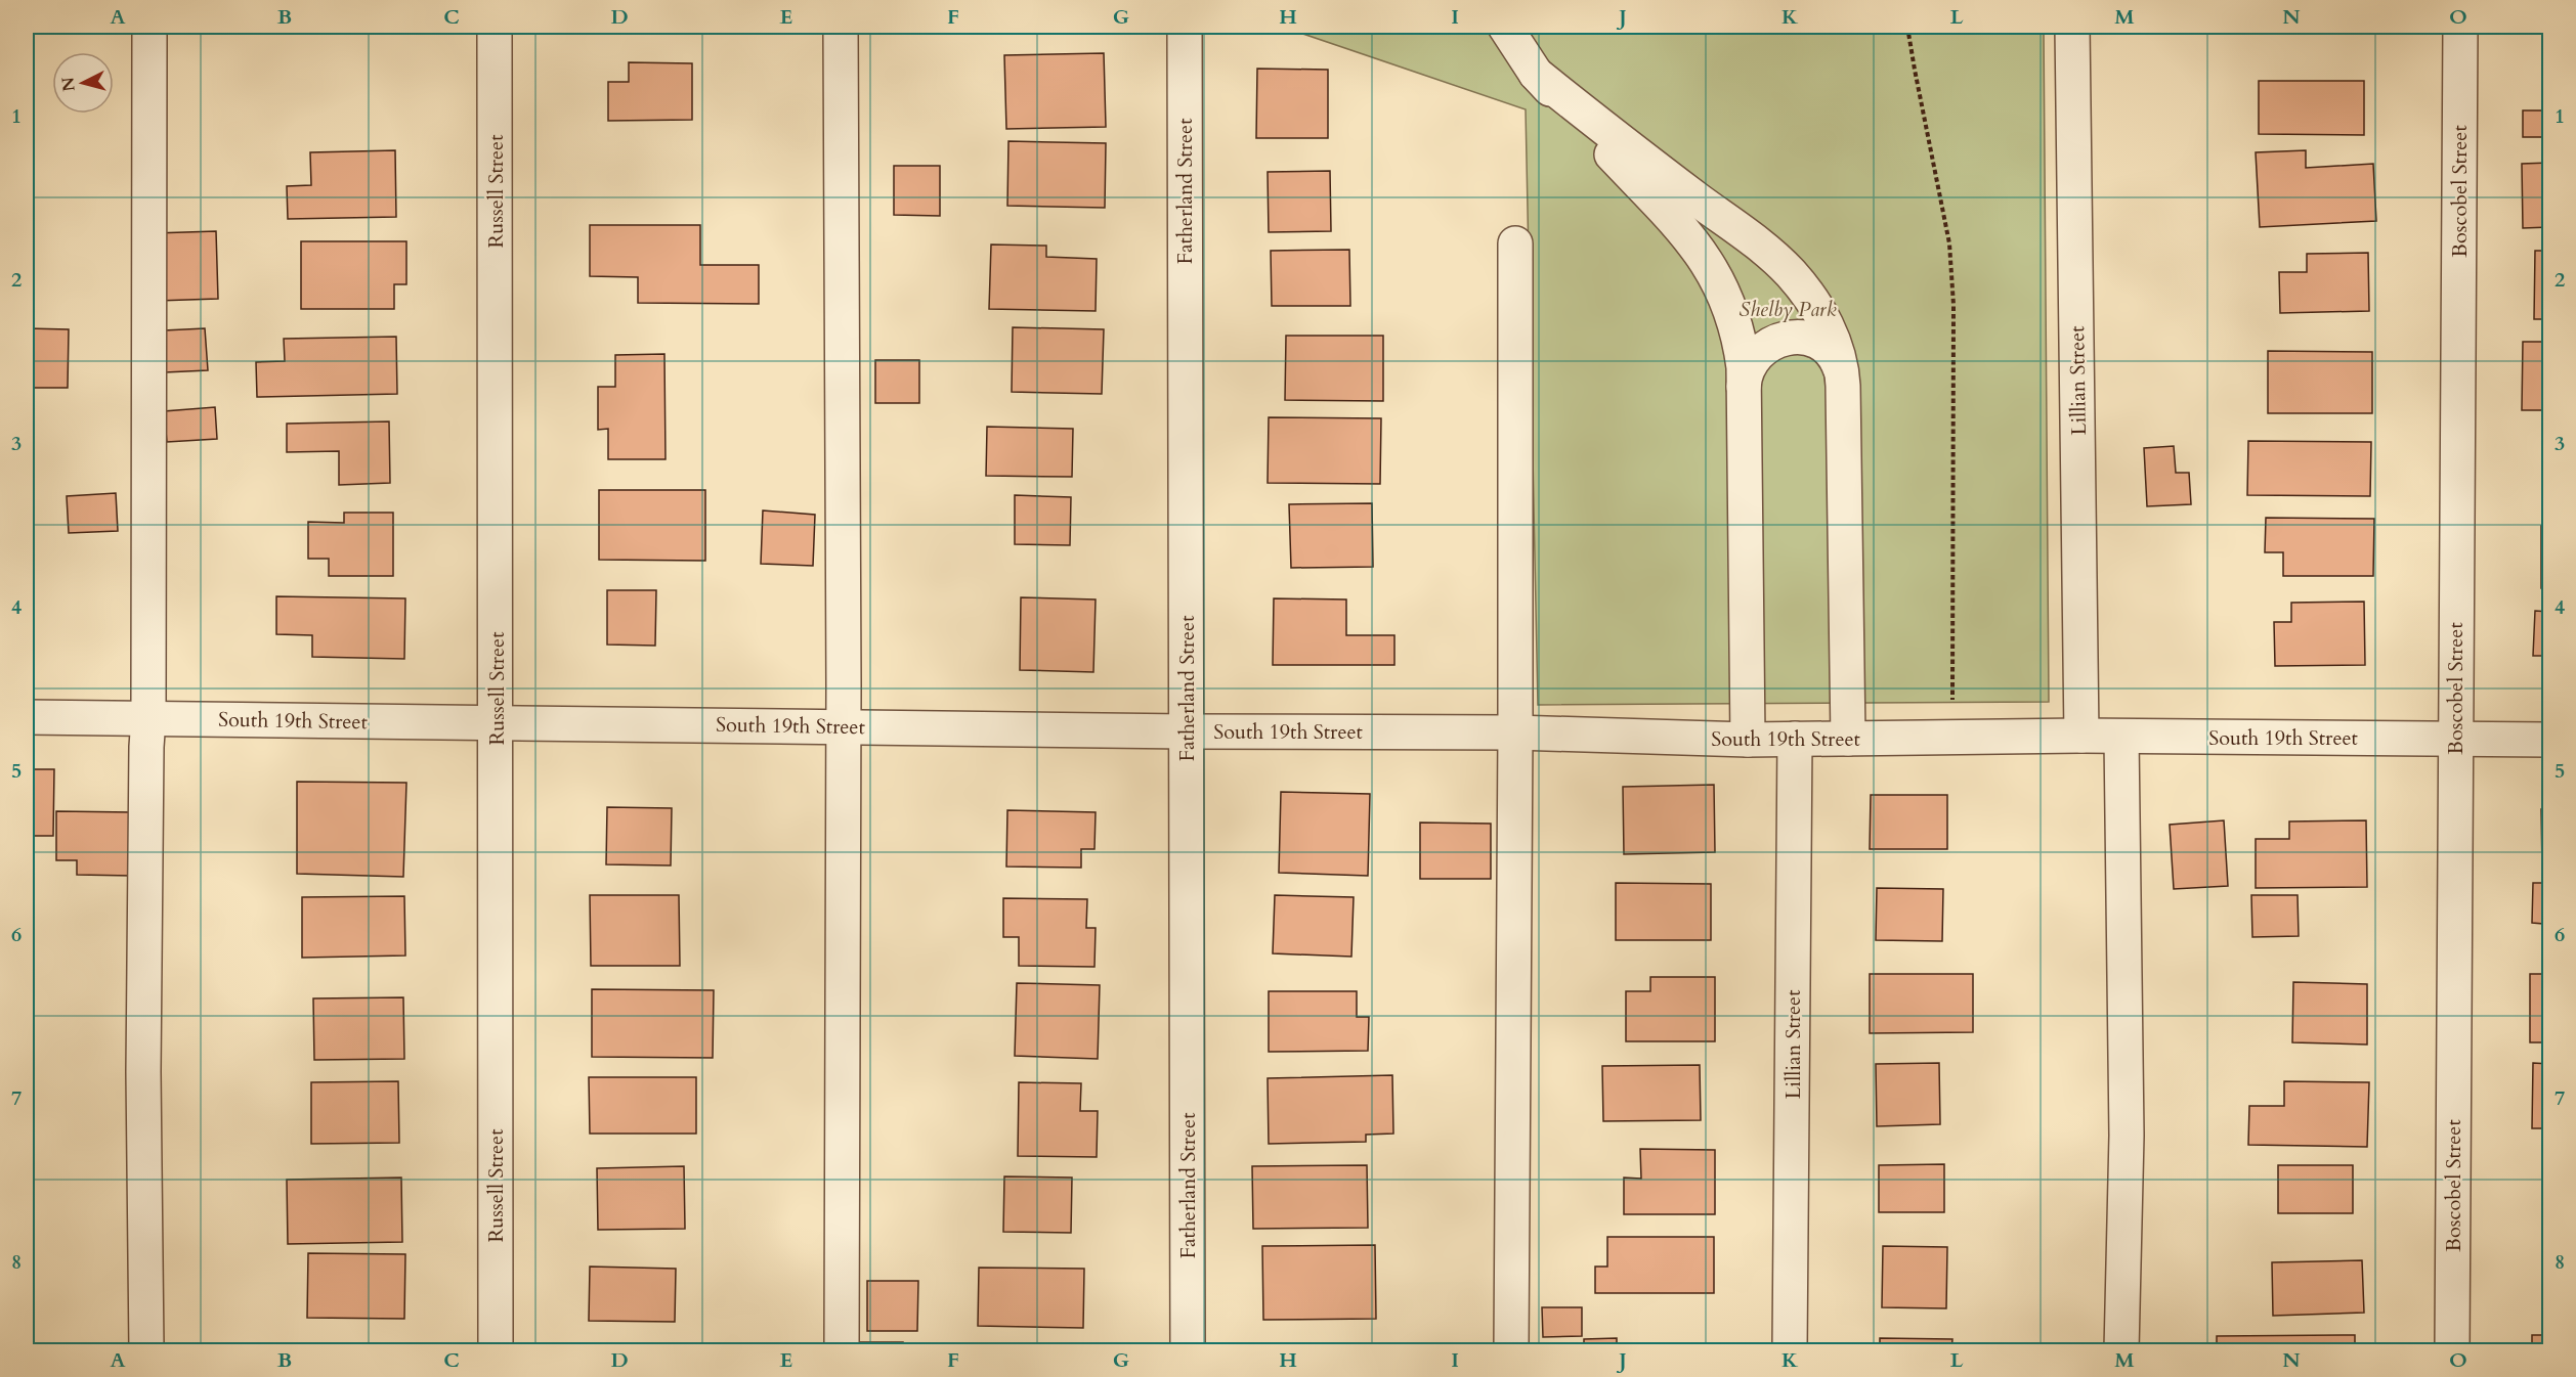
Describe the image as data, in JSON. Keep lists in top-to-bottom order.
{
  "streets": {
    "street": [
      "Russell Street",
      "Fatherland Street",
      "Boscobel Street",
      "Lillian Street",
      "South 19th Street"
    ]
  },
  "crossings": [
    ["Russell Street", "South 19th Street"],
    ["Fatherland Street", "South 19th Street"],
    ["Boscobel Street", "South 19th Street"],
    ["Lillian Street", "South 19th Street"]
  ],
  "parks": ["Shelby Park"],
  "north": "left",
  "grid": {
    "columns": [
      "A",
      "B",
      "C",
      "D",
      "E",
      "F",
      "G",
      "H",
      "I",
      "J",
      "K",
      "L",
      "M",
      "N",
      "O"
    ],
    "rows": [
      "1",
      "2",
      "3",
      "4",
      "5",
      "6",
      "7",
      "8"
    ]
  }
}
